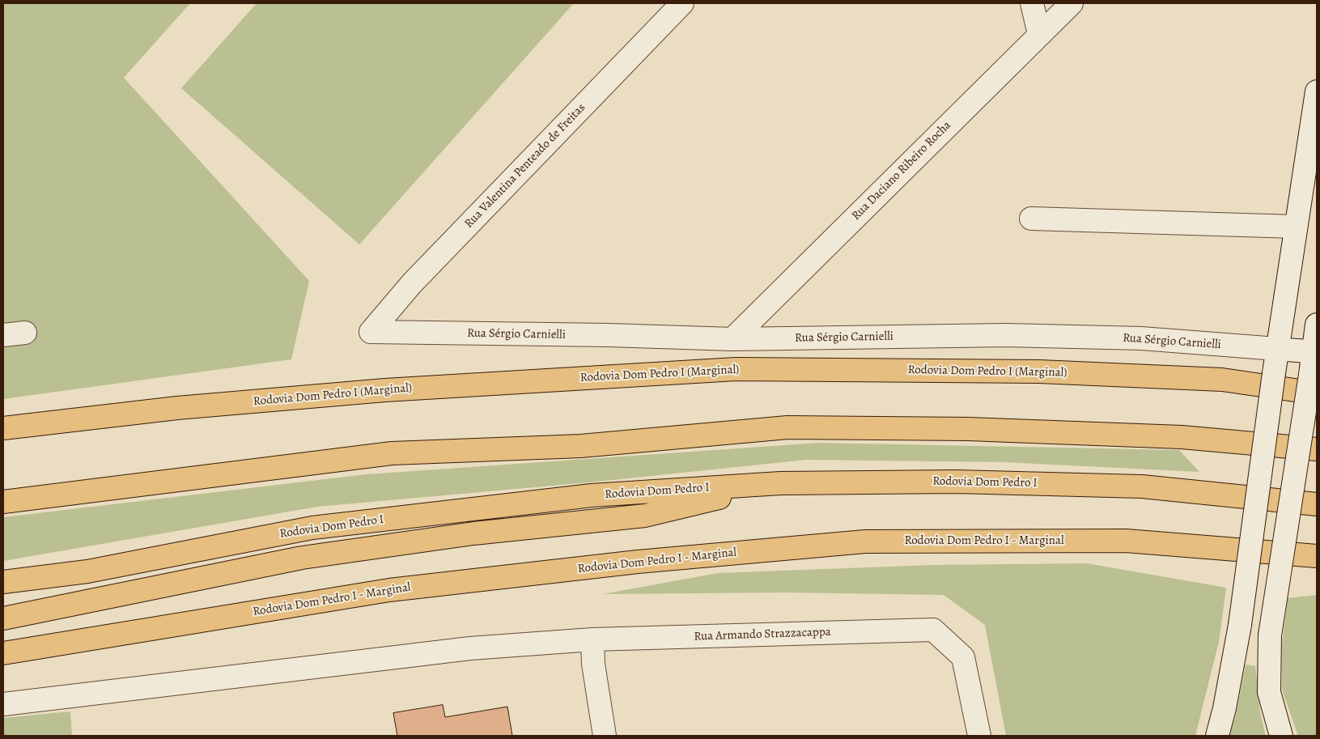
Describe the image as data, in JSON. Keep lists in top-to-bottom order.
{
  "streets": {
    "highway": ["Rodovia Dom Pedro I (Marginal)", "Rodovia Dom Pedro I", "Rodovia Dom Pedro I - Marginal"],
    "street": [
      "Rua Valentina Penteado de Freitas",
      "Rua Daciano Ribeiro Rocha",
      "Rua Sérgio Carnielli",
      "Rua Armando Strazzacappa"
    ]
  },
  "crossings": [
    ["Rua Valentina Penteado de Freitas", "Rua Sérgio Carnielli"],
    ["Rua Daciano Ribeiro Rocha", "Rua Sérgio Carnielli"]
  ]
}
